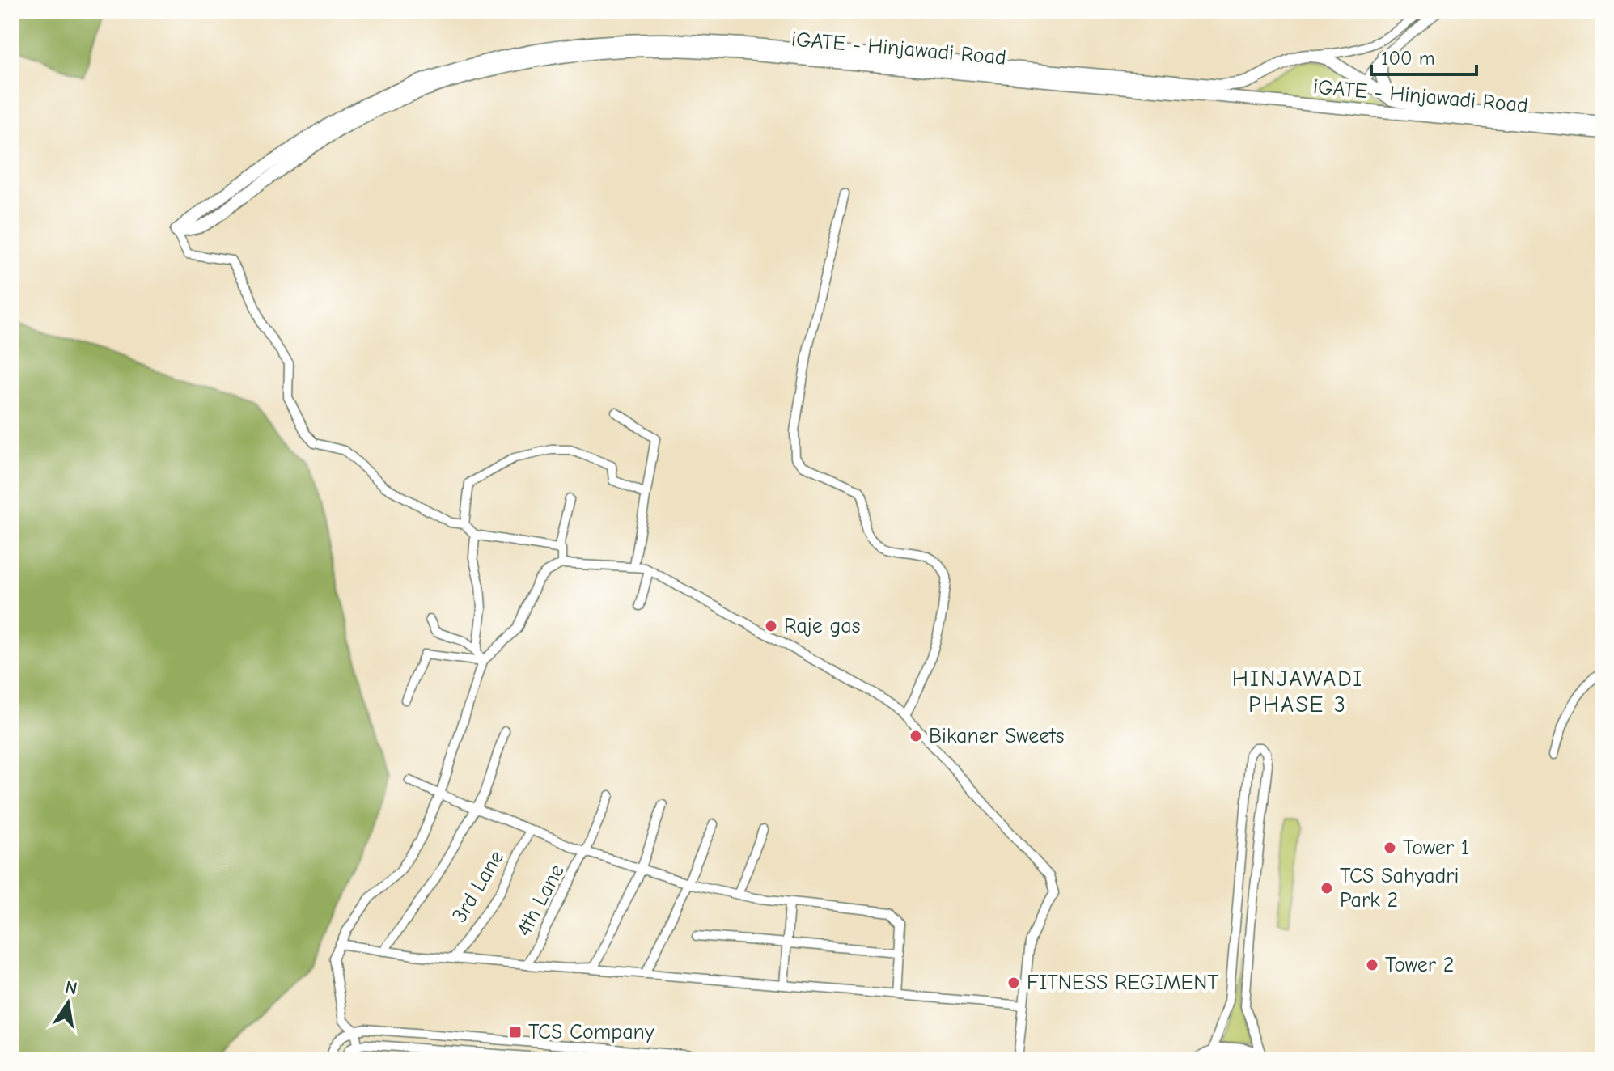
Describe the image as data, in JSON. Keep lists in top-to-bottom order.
{
  "streets": {
    "main road": ["iGATE - Hinjawadi Road"],
    "street": ["3rd Lane", "4th Lane"]
  },
  "districts": ["HINJAWADI PHASE 3"],
  "places": {
    "other": [
      "Raje gas",
      "Bikaner Sweets",
      "Tower 1",
      "TCS Sahyadri Park 2",
      "Tower 2",
      "FITNESS REGIMENT"
    ],
    "transit": ["TCS Company"]
  },
  "scale_bar": "100 m",
  "north": "top"
}
